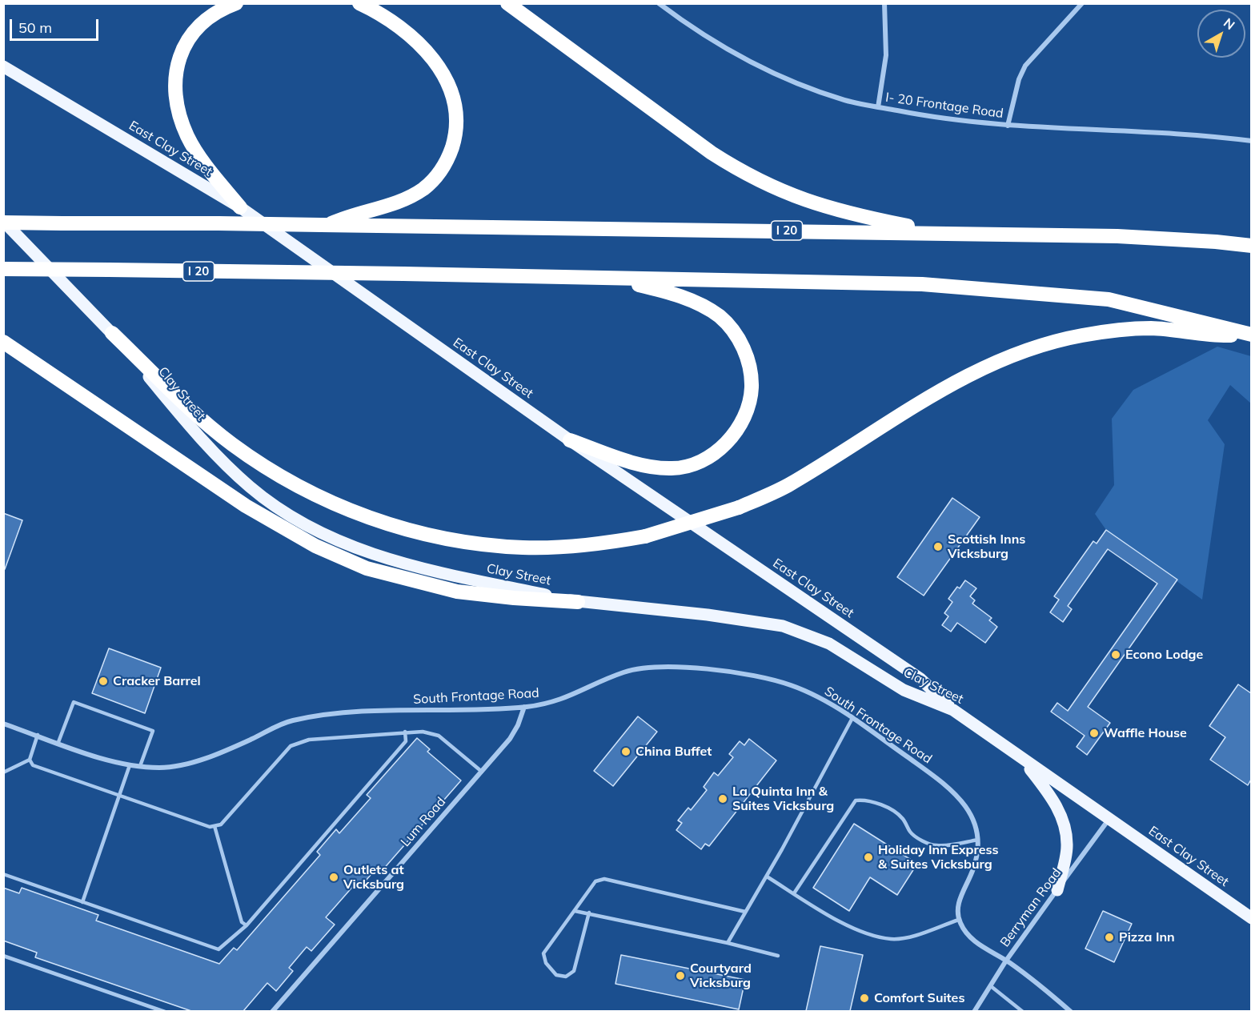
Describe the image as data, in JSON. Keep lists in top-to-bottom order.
{
  "streets": {
    "highway": ["I 20"],
    "main road": ["East Clay Street", "Clay Street"],
    "street": [
      "I- 20 Frontage Road",
      "South Frontage Road",
      "Lum Road",
      "Berryman Road"
    ]
  },
  "crossings": [
    ["East Clay Street", "Clay Street"],
    ["East Clay Street", "Berryman Road"],
    ["I 20", "Clay Street"],
    ["Clay Street", "Berryman Road"],
    ["South Frontage Road", "Lum Road"]
  ],
  "places": [
    "Scottish Inns Vicksburg",
    "Econo Lodge",
    "Cracker Barrel",
    "Waffle House",
    "China Buffet",
    "La Quinta Inn & Suites Vicksburg",
    "Holiday Inn Express & Suites Vicksburg",
    "Outlets at Vicksburg",
    "Pizza Inn",
    "Courtyard Vicksburg",
    "Comfort Suites"
  ],
  "scale_bar": "50 m",
  "north": "top right"
}
